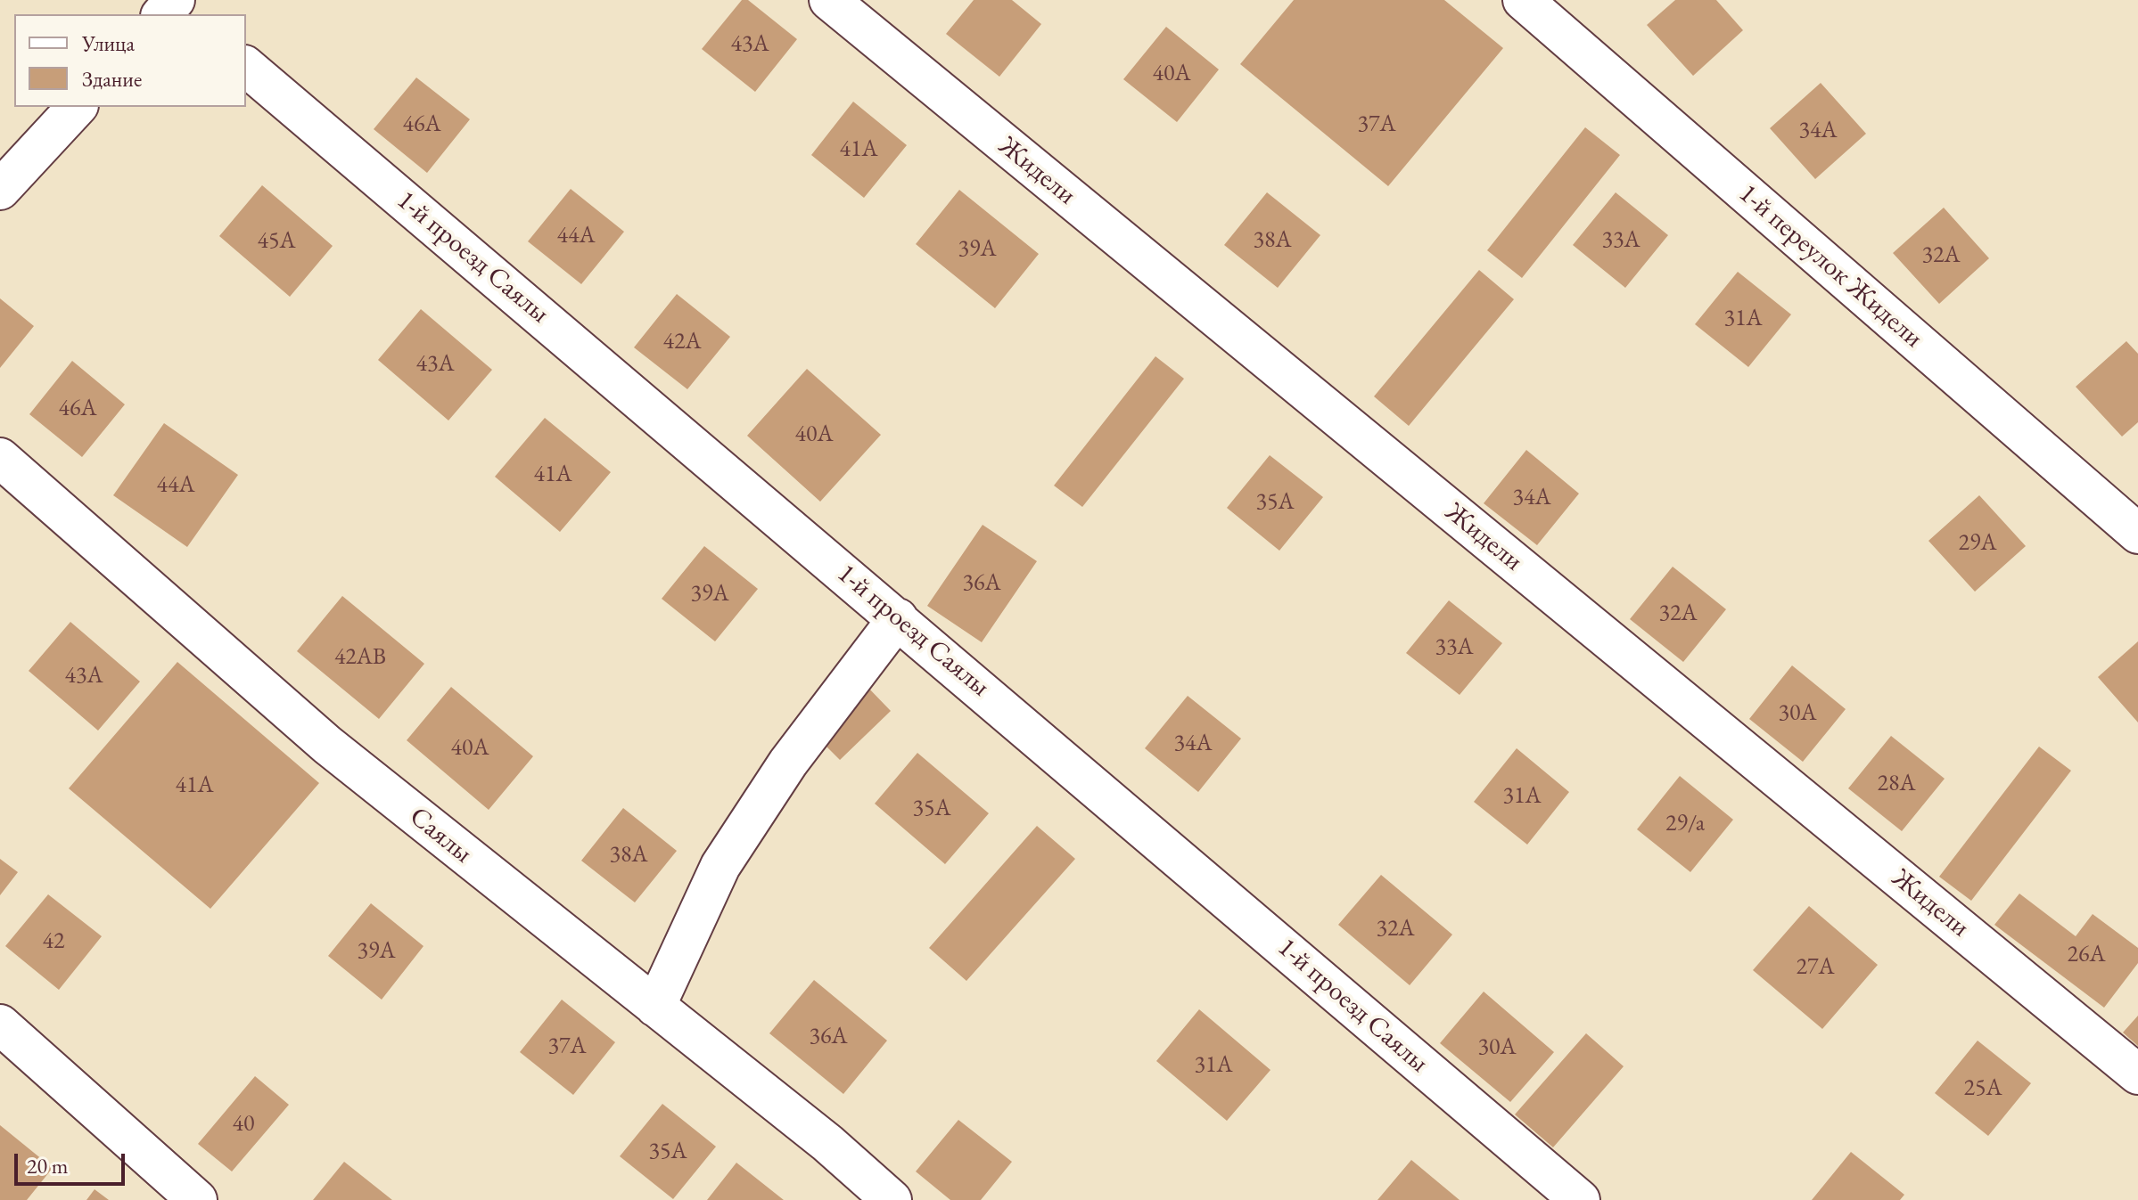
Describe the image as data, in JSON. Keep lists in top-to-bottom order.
{
  "streets": {
    "street": [
      "Жидели",
      "1-й проезд Саялы",
      "1-й переулок Жидели",
      "Саялы"
    ]
  },
  "house_numbers": [
    "43А",
    "40А",
    "46А",
    "37А",
    "34А",
    "41А",
    "44А",
    "38А",
    "33А",
    "45А",
    "39А",
    "32А",
    "31А",
    "42А",
    "43А",
    "46А",
    "40А",
    "41А",
    "44А",
    "34А",
    "35А",
    "29А",
    "36А",
    "39А",
    "32А",
    "33А",
    "42АВ",
    "43А",
    "30А",
    "34А",
    "40А",
    "28А",
    "41А",
    "31А",
    "35А",
    "29/а",
    "38А",
    "32А",
    "42",
    "39А",
    "26А",
    "27А",
    "36А",
    "37А",
    "30А",
    "31А",
    "25А",
    "40",
    "35А"
  ],
  "legend": ["Улица", "Здание"],
  "scale_bar": "20 m"
}
